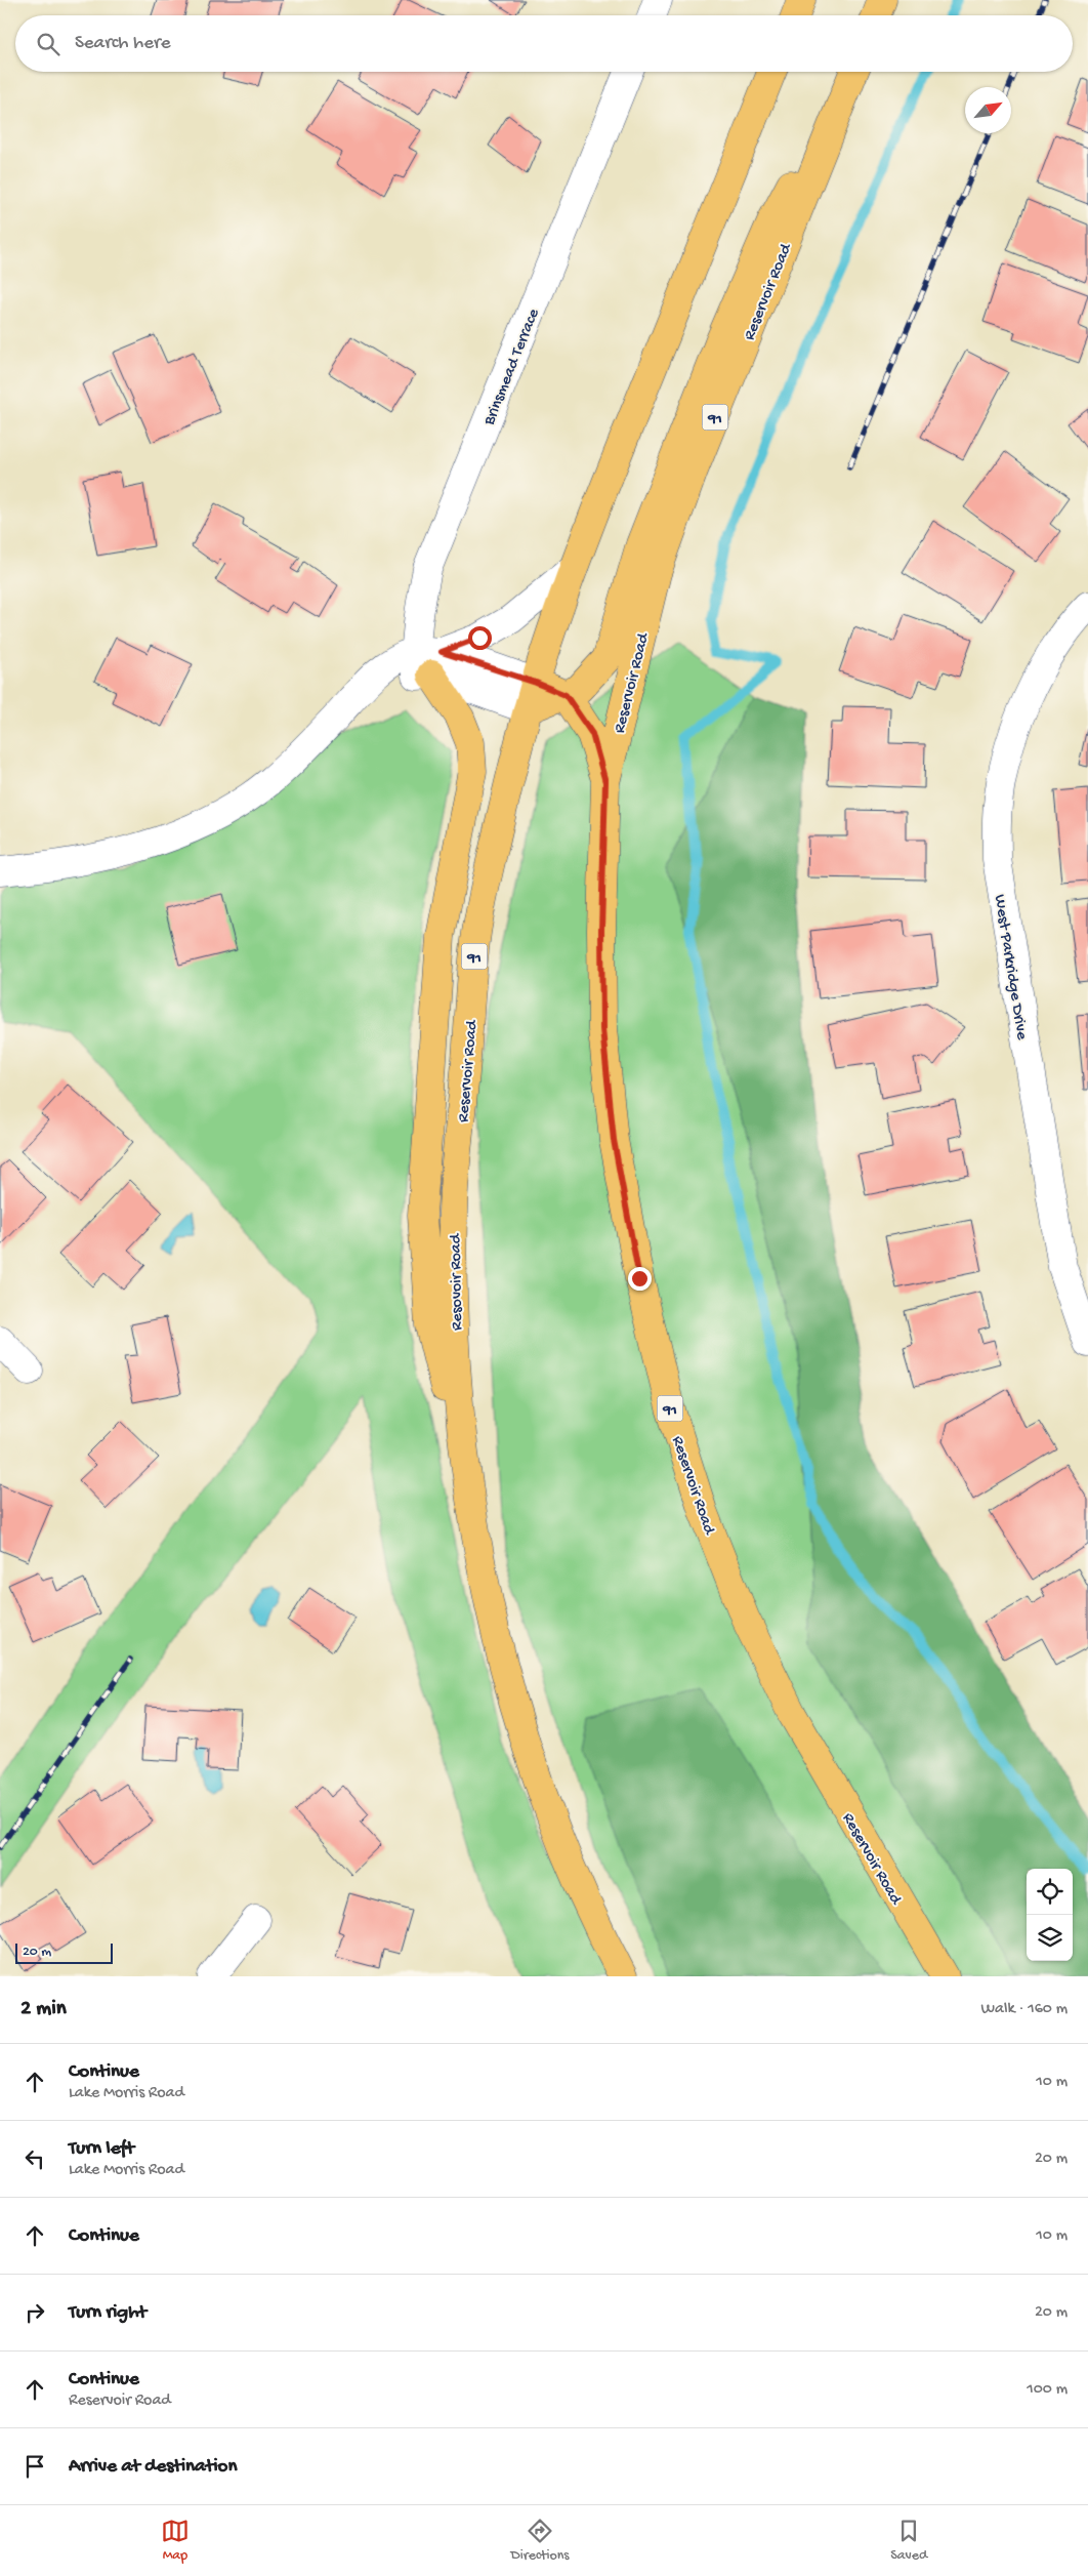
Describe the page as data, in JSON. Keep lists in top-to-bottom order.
{
  "streets": {
    "main road": ["Reservoir Road", "91", "Resovoir Road"],
    "street": ["Brinsmead Terrace", "West Parkridge Drive"]
  },
  "crossings": [
    ["Reservoir Road", "Resovoir Road"]
  ],
  "scale_bar": "20 m",
  "north": "top right",
  "page": {
    "search": "Search here",
    "scale": "20 m",
    "heading": ["2 min", "Walk · 160 m"],
    "list": [
      ["Continue", "Lake Morris Road", "10 m"],
      ["Turn left", "Lake Morris Road", "20 m"],
      ["Continue", "10 m"],
      ["Turn right", "20 m"],
      ["Continue", "Reservoir Road", "100 m"],
      "Arrive at destination"
    ],
    "nav": ["Map", "Directions", "Saved"]
  }
}
